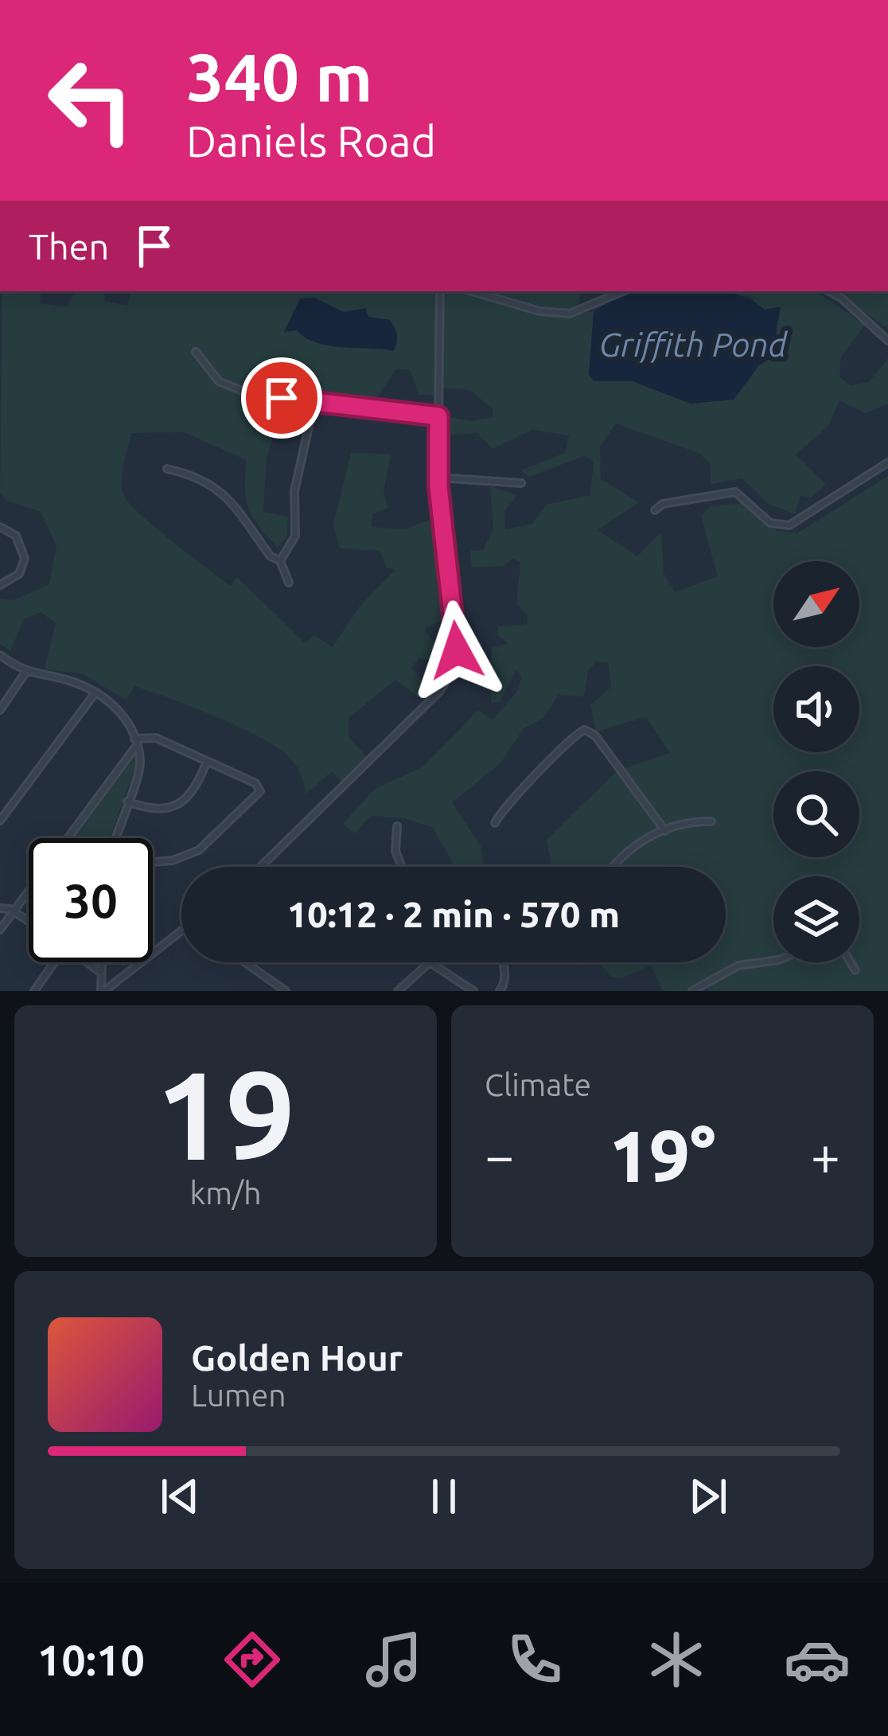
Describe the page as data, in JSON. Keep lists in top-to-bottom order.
{
  "water": ["Griffith Pond"],
  "north": "top right",
  "page": {
    "turn": ["340 m", "Daniels Road"],
    "then": "Then",
    "limit": "30",
    "trip": "10:12 · 2 min · 570 m",
    "tile": [
      ["19", "km/h"],
      "Climate"
    ],
    "heat": ["−", "19°", "+"],
    "song": ["Golden Hour", "Lumen"],
    "tabs": "10:10"
  }
}
